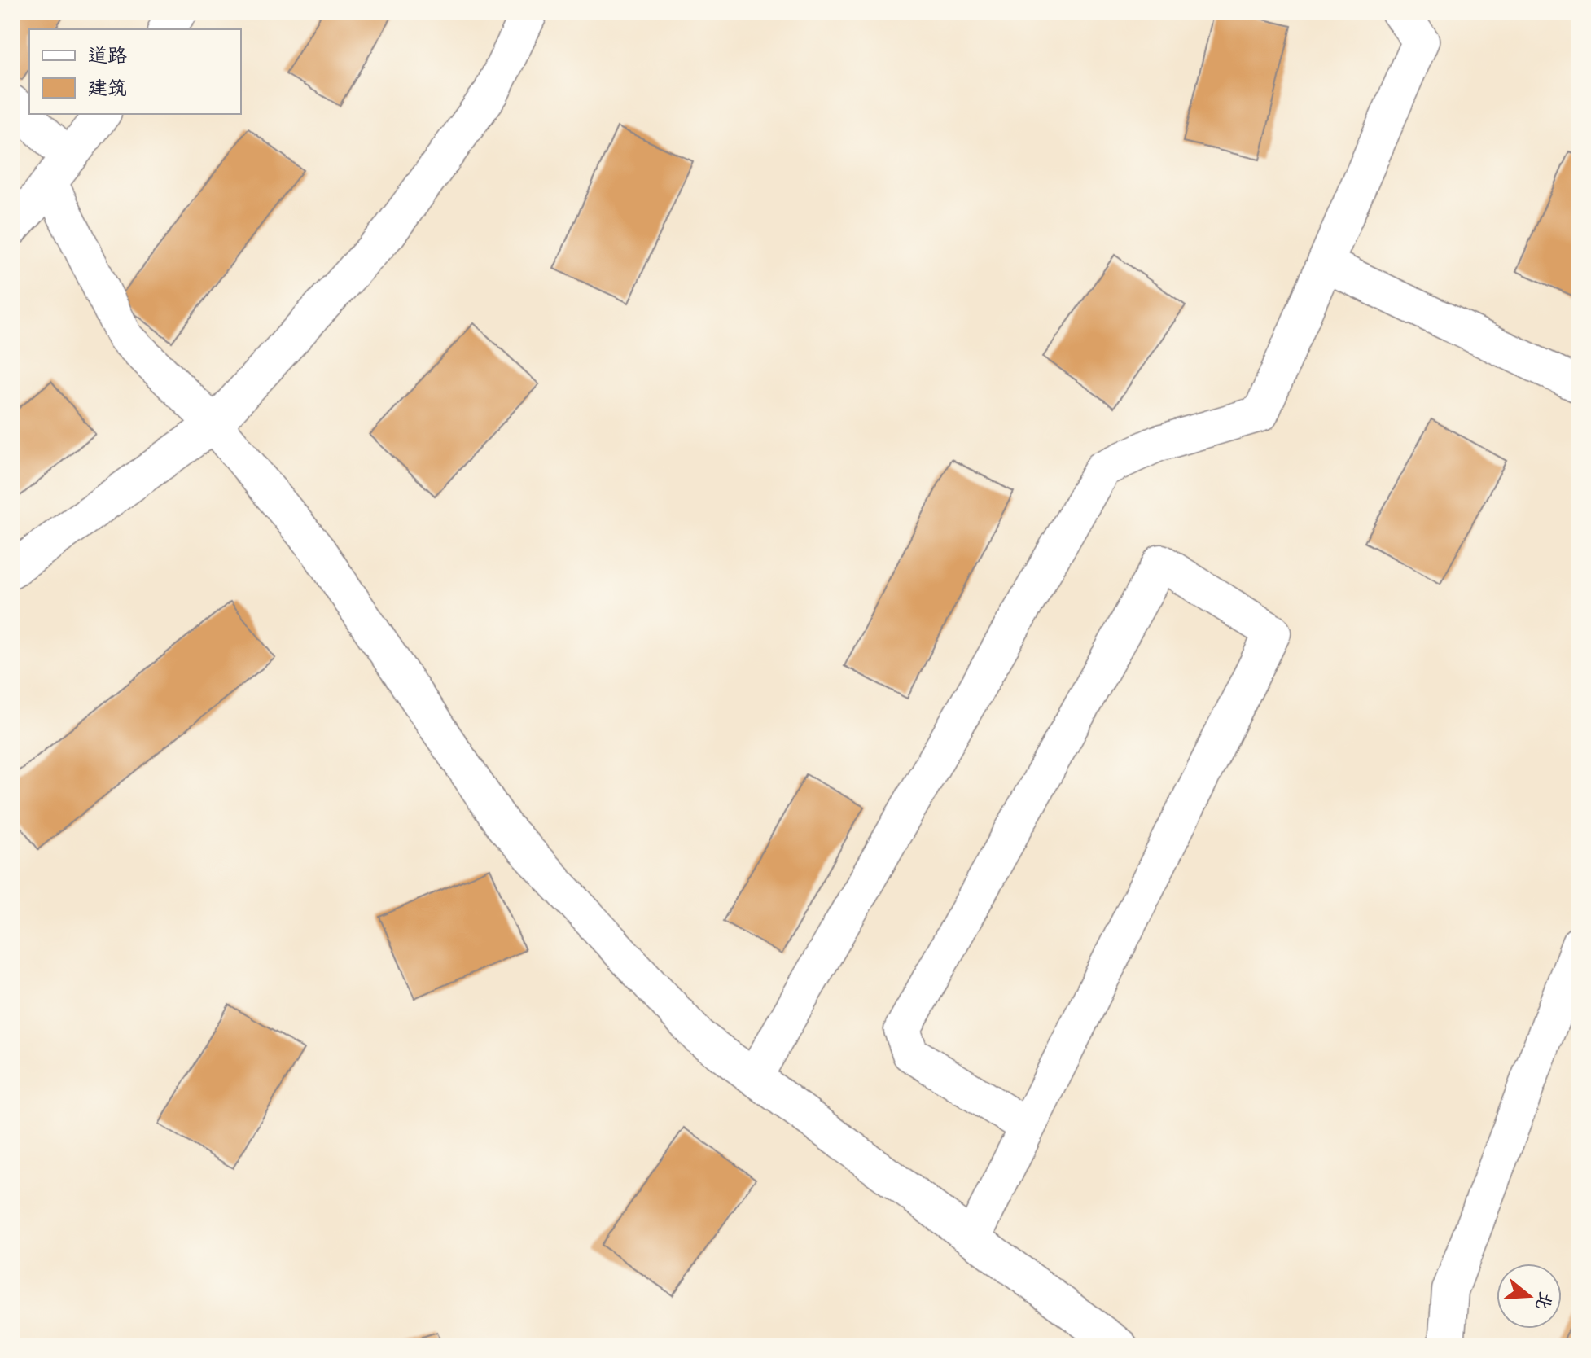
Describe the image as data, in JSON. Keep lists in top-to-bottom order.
{
  "legend": ["道路", "建筑"],
  "north": "right"
}
